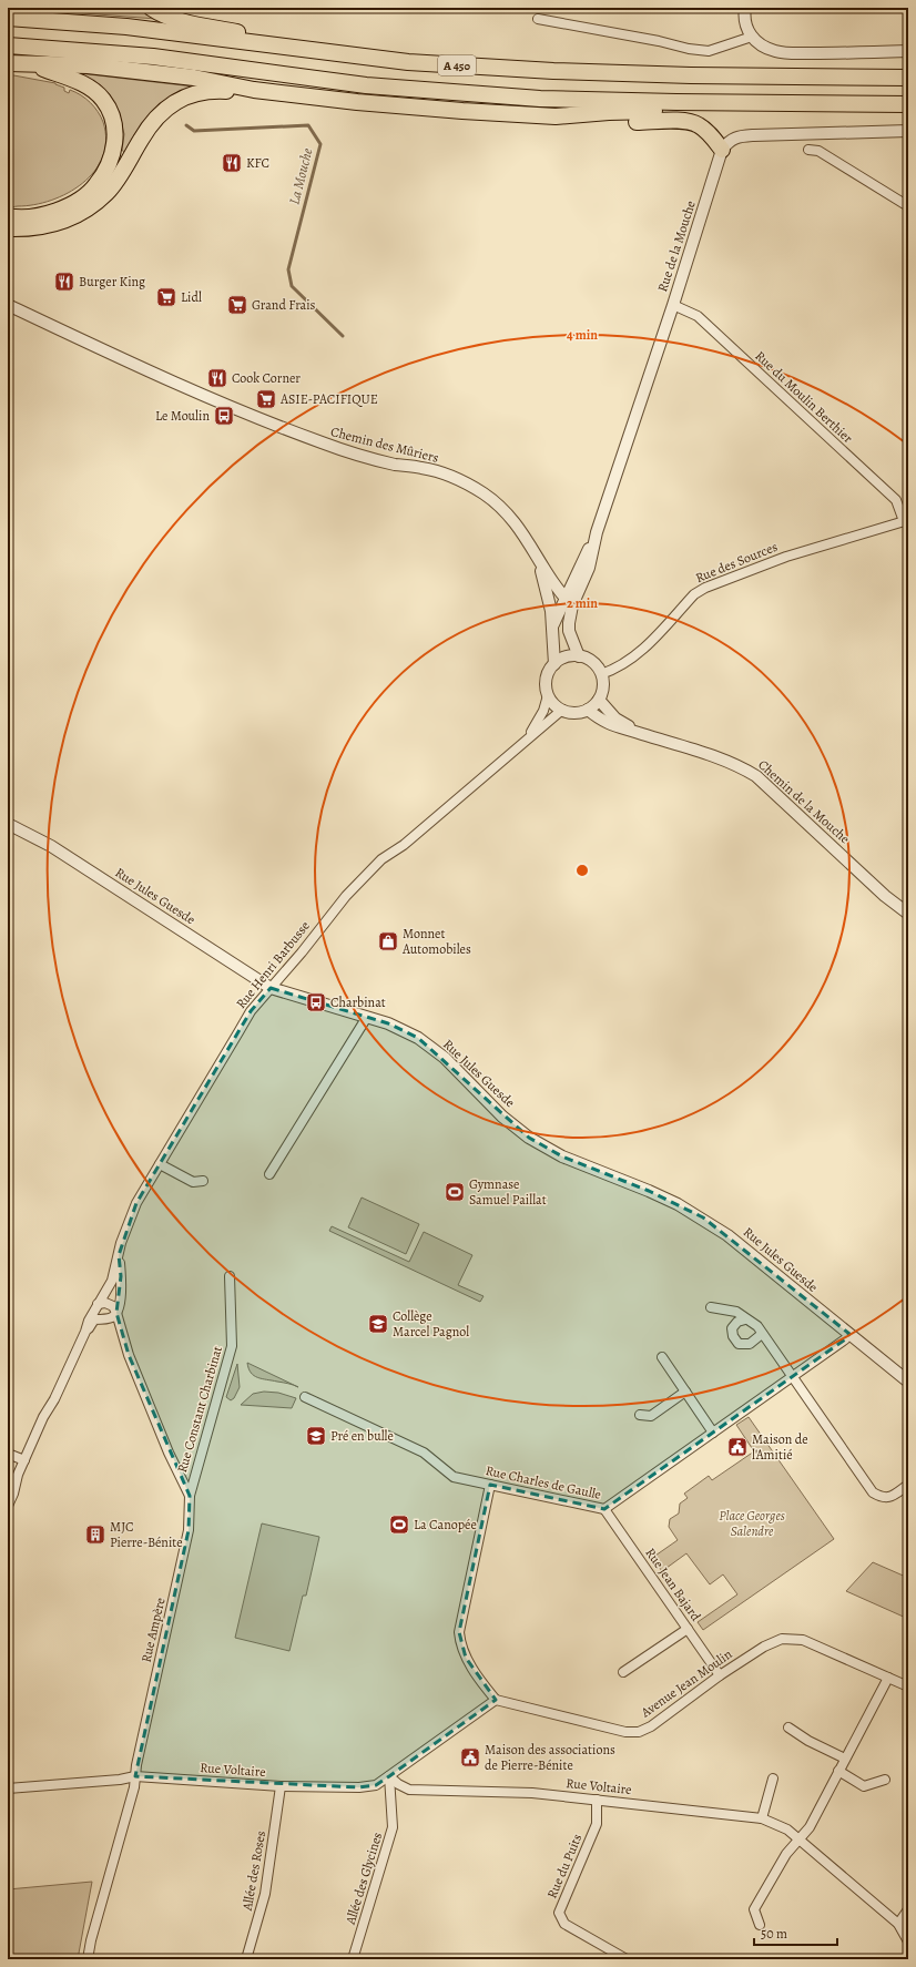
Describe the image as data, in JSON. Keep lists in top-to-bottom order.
{
  "streets": {
    "highway": ["A 450"],
    "street": [
      "Rue de la Mouche",
      "Rue du Moulin Berthier",
      "Chemin des Mûriers",
      "Rue des Sources",
      "Chemin de la Mouche",
      "Rue Jules Guesde",
      "Rue Henri Barbusse",
      "Rue Constant Charbinat",
      "Rue Charles de Gaulle",
      "Rue Jean Bajard",
      "Rue Ampère",
      "Avenue Jean Moulin",
      "Rue Voltaire",
      "Rue du Puits",
      "Allée des Roses",
      "Allée des Glycines"
    ]
  },
  "crossings": [
    ["Rue de la Mouche", "Rue du Moulin Berthier"],
    ["Rue de la Mouche", "Chemin des Mûriers"],
    ["Rue de la Mouche", "Rue des Sources"],
    ["Rue de la Mouche", "Chemin de la Mouche"],
    ["Rue de la Mouche", "Rue Henri Barbusse"],
    ["Rue du Moulin Berthier", "Rue des Sources"],
    ["Chemin des Mûriers", "Rue des Sources"],
    ["Chemin des Mûriers", "Chemin de la Mouche"],
    ["Chemin des Mûriers", "Rue Henri Barbusse"],
    ["Rue des Sources", "Chemin de la Mouche"],
    ["Rue des Sources", "Rue Henri Barbusse"],
    ["Chemin de la Mouche", "Rue Henri Barbusse"],
    ["Rue Jules Guesde", "Rue Henri Barbusse"],
    ["Rue Jules Guesde", "Rue Charles de Gaulle"],
    ["Rue Henri Barbusse", "Rue Ampère"],
    ["Rue Constant Charbinat", "Rue Ampère"],
    ["Rue Charles de Gaulle", "Rue Jean Bajard"],
    ["Rue Jean Bajard", "Avenue Jean Moulin"],
    ["Rue Ampère", "Rue Voltaire"],
    ["Rue Voltaire", "Rue du Puits"],
    ["Rue Voltaire", "Allée des Roses"],
    ["Rue Voltaire", "Allée des Glycines"]
  ],
  "water": ["La Mouche"],
  "parks": ["Place Georges Salendre"],
  "places": {
    "restaurant": ["KFC", "Burger King", "Cook Corner"],
    "supermarket": ["Lidl", "Grand Frais", "ASIE-PACIFIQUE"],
    "bus stop": ["Le Moulin", "Charbinat"],
    "shop": ["Monnet Automobiles"],
    "sports": ["Gymnase Samuel Paillat", "La Canopée"],
    "school or university": ["Collège Marcel Pagnol", "Pré en bulle"],
    "public building": ["Maison de l'Amitié", "Maison des associations de Pierre-Bénite"],
    "building": ["MJC Pierre-Bénite"]
  },
  "scale_bar": "50 m",
  "rings": ["4 min", "2 min"]
}
